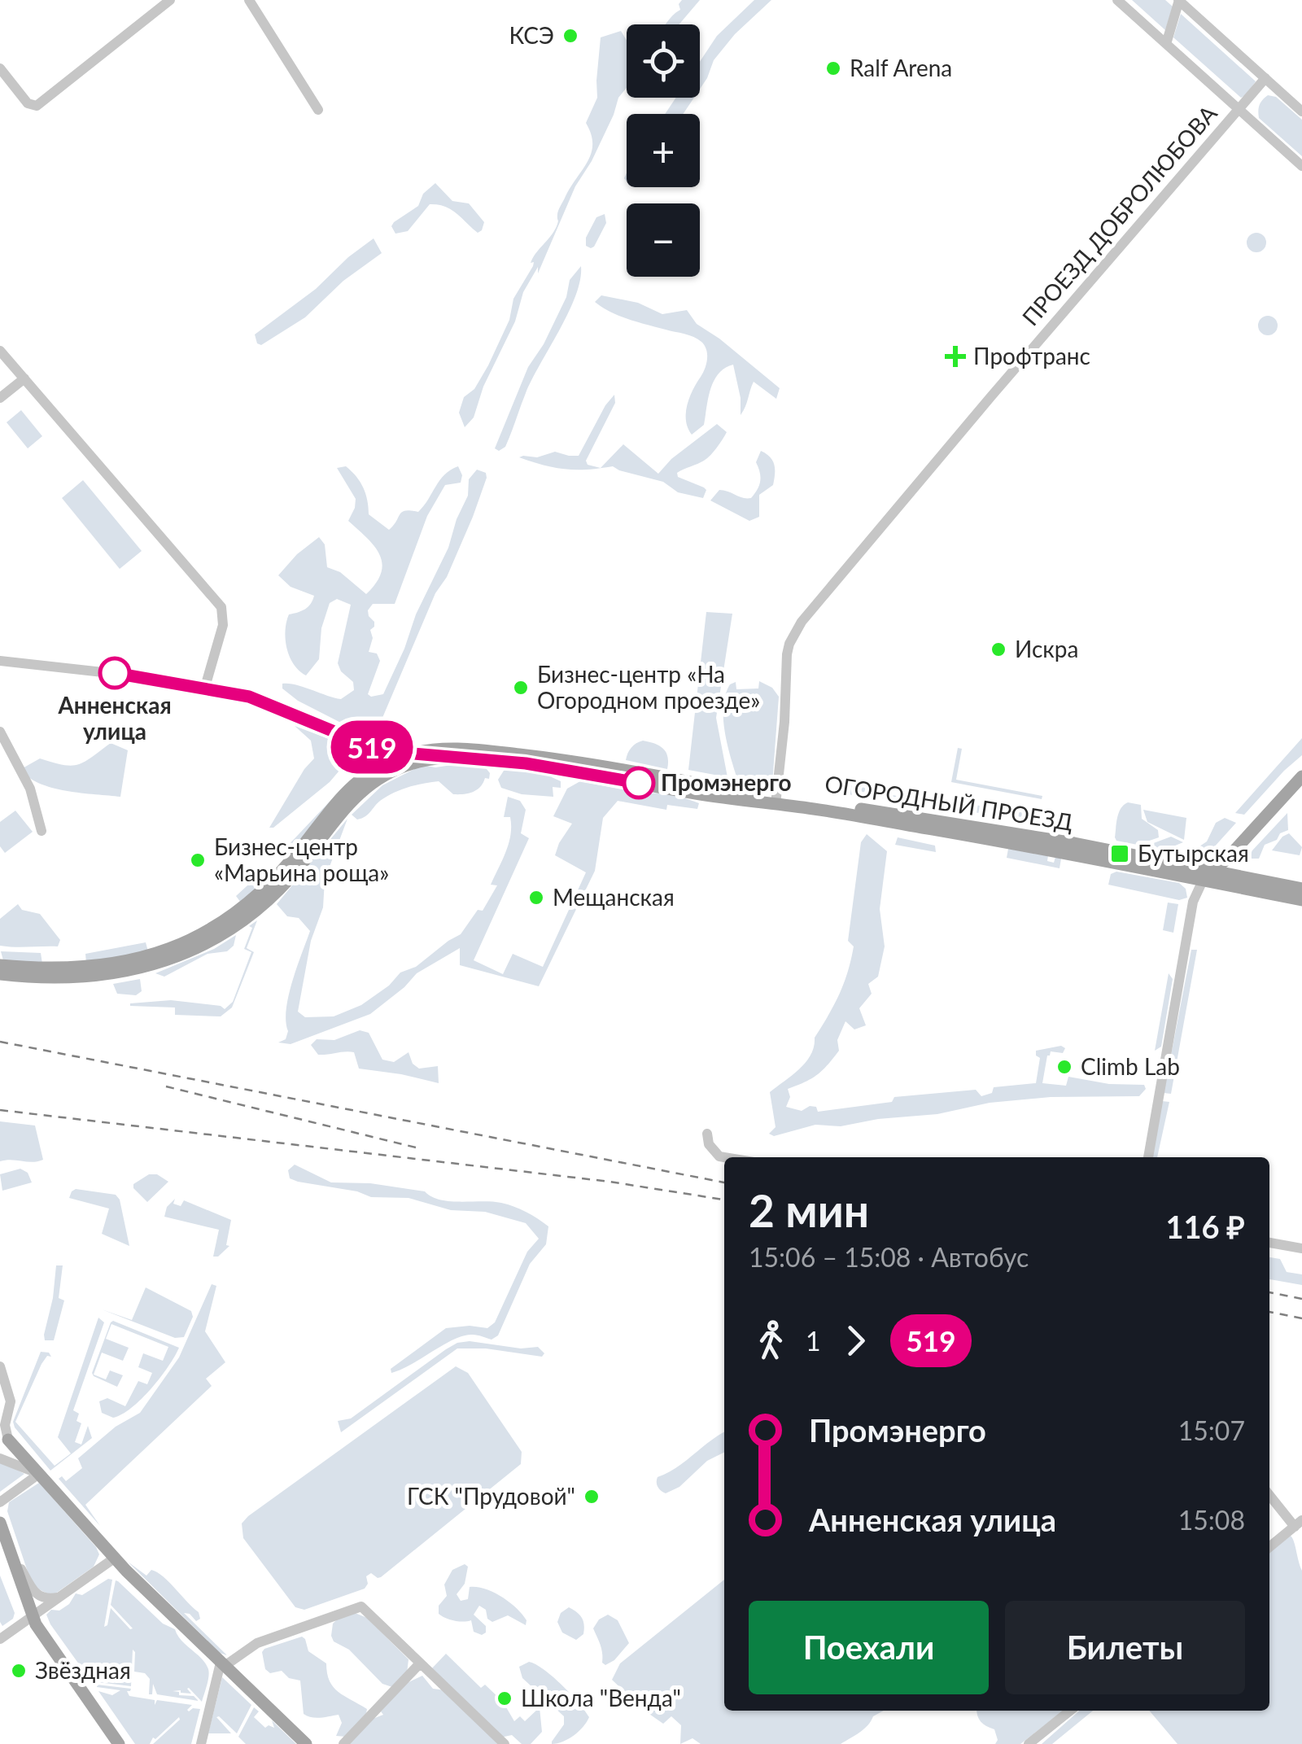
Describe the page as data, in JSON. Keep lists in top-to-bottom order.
{
  "streets": {
    "main road": ["ОГОРОДНЫЙ ПРОЕЗД"],
    "street": ["ПРОЕЗД ДОБРОЛЮБОВА"]
  },
  "crossings": [
    ["ПРОЕЗД ДОБРОЛЮБОВА", "ОГОРОДНЫЙ ПРОЕЗД"]
  ],
  "places": {
    "other": [
      "КСЭ",
      "Ralf Arena",
      "Искра",
      "Анненская улица",
      "Бизнес-центр «На Огородном проезде»",
      "Промэнерго",
      "Бизнес-центр «Марьина роща»",
      "Мещанская",
      "Climb Lab",
      "ГСК \"Прудовой\"",
      "Звёздная",
      "Школа \"Венда\""
    ],
    "health": ["Профтранс"],
    "transit": ["Бутырская"]
  },
  "lines": ["bus line 519"],
  "page": {
    "on_map": "519",
    "map_buttons": ["+", "−"],
    "heading": ["2 мин", "15:06 – 15:08 · Автобус", "116 ₽"],
    "legs": ["1", "519"],
    "list": [
      {
        "name": "Промэнерго",
        "value": "15:07"
      },
      {
        "name": "Анненская улица",
        "value": "15:08"
      }
    ],
    "buttons": ["Поехали", "Билеты"]
  }
}
